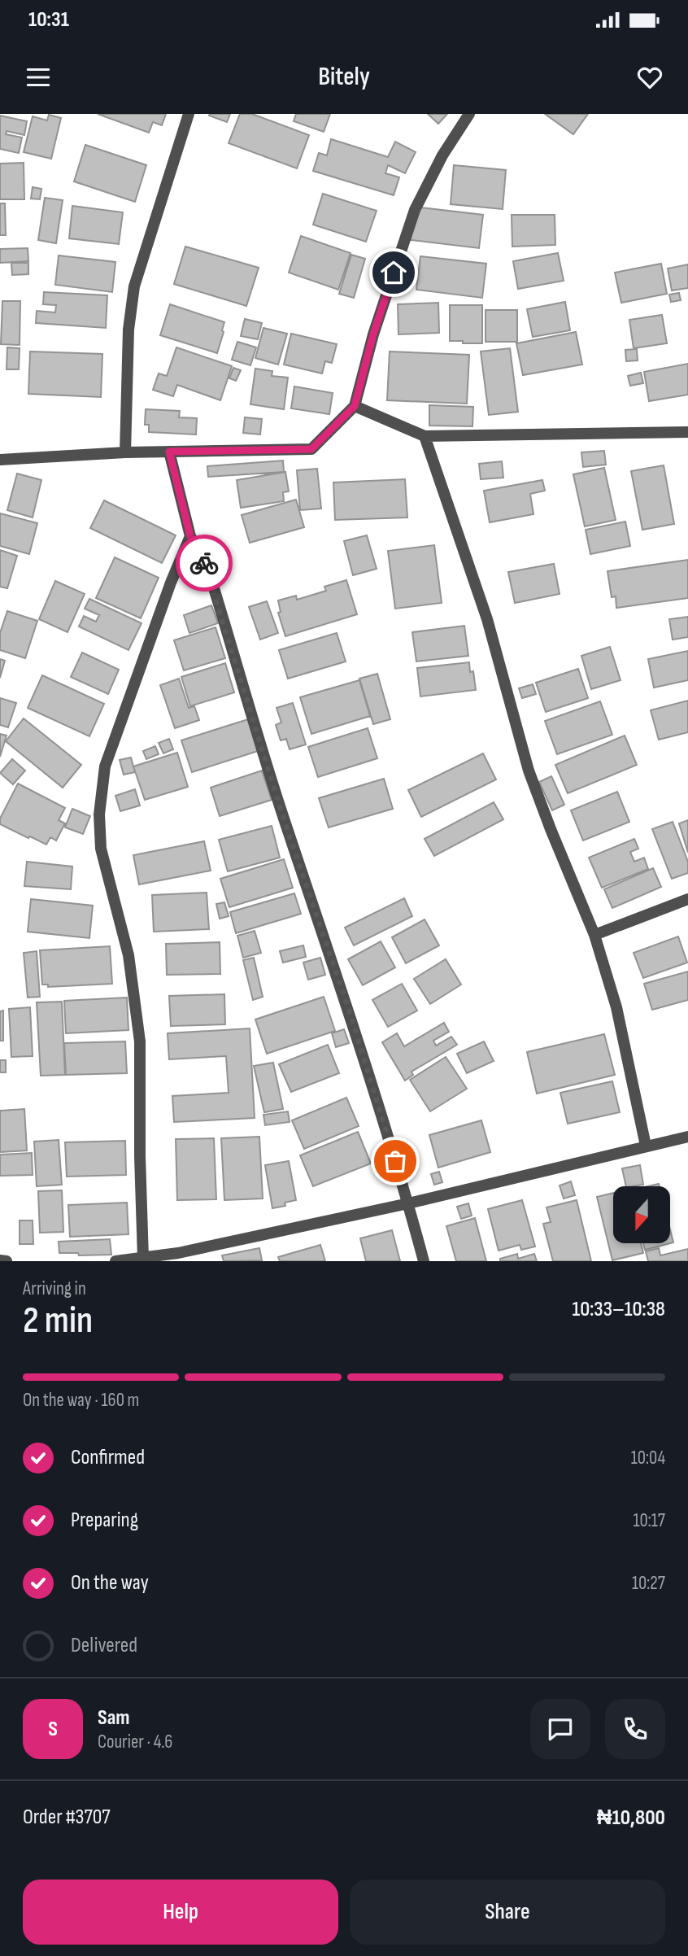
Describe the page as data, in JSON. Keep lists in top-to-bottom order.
{
  "north": "bottom",
  "page": {
    "status": "10:31",
    "header": "Bitely",
    "heading": ["2 min", "Arriving in", "10:33–10:38"],
    "panel": [
      "Sam",
      "Courier · 4.6",
      "Order #3707",
      "₦10,800"
    ],
    "bar": "On the way · 160 m",
    "list": [
      ["Confirmed", "10:04"],
      ["Preparing", "10:17"],
      ["On the way", "10:27"],
      "Delivered"
    ],
    "round": "S",
    "buttons": ["Help", "Share"]
  }
}
